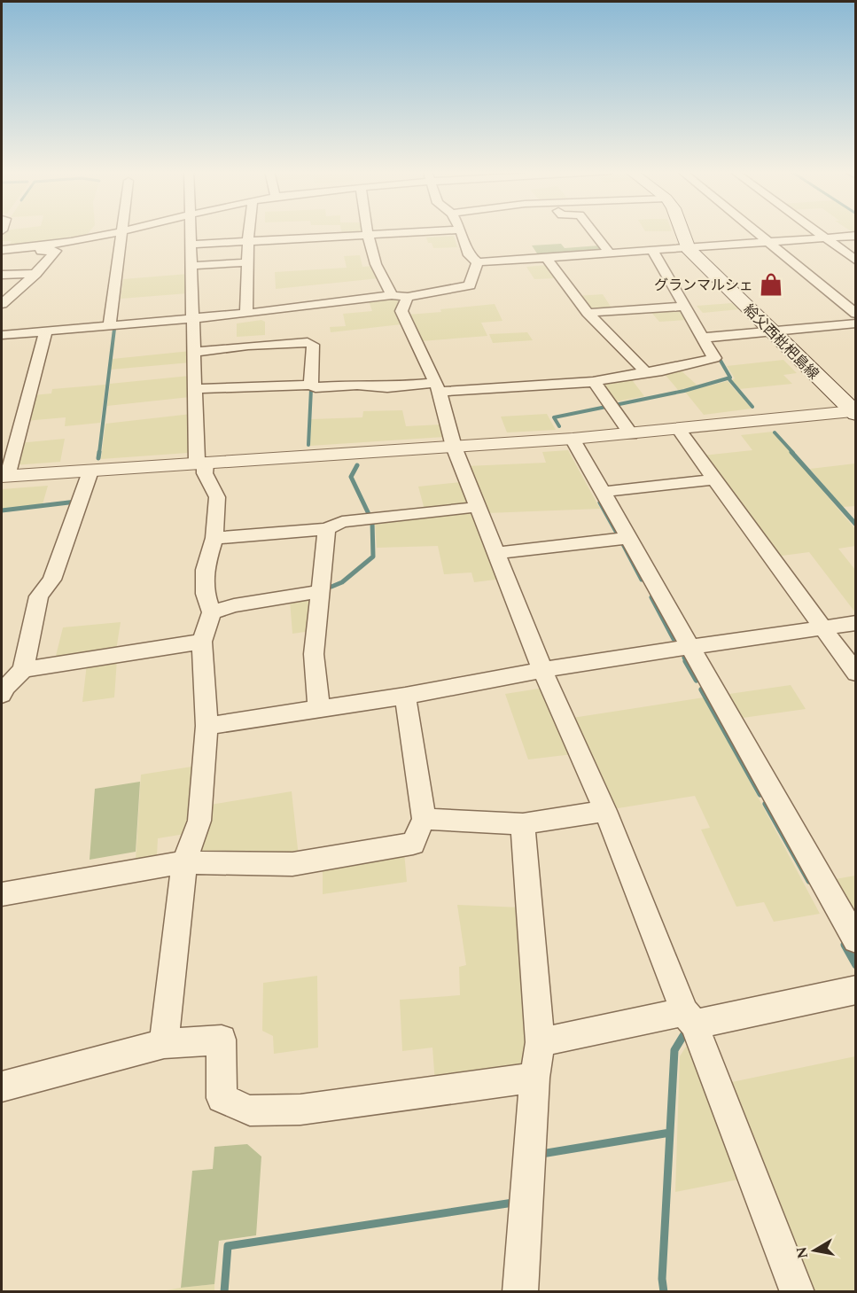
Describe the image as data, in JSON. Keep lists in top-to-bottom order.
{
  "streets": {
    "main road": ["給父西枇杷島線"]
  },
  "places": {
    "shop": ["グランマルシェ"]
  },
  "north": "left"
}
